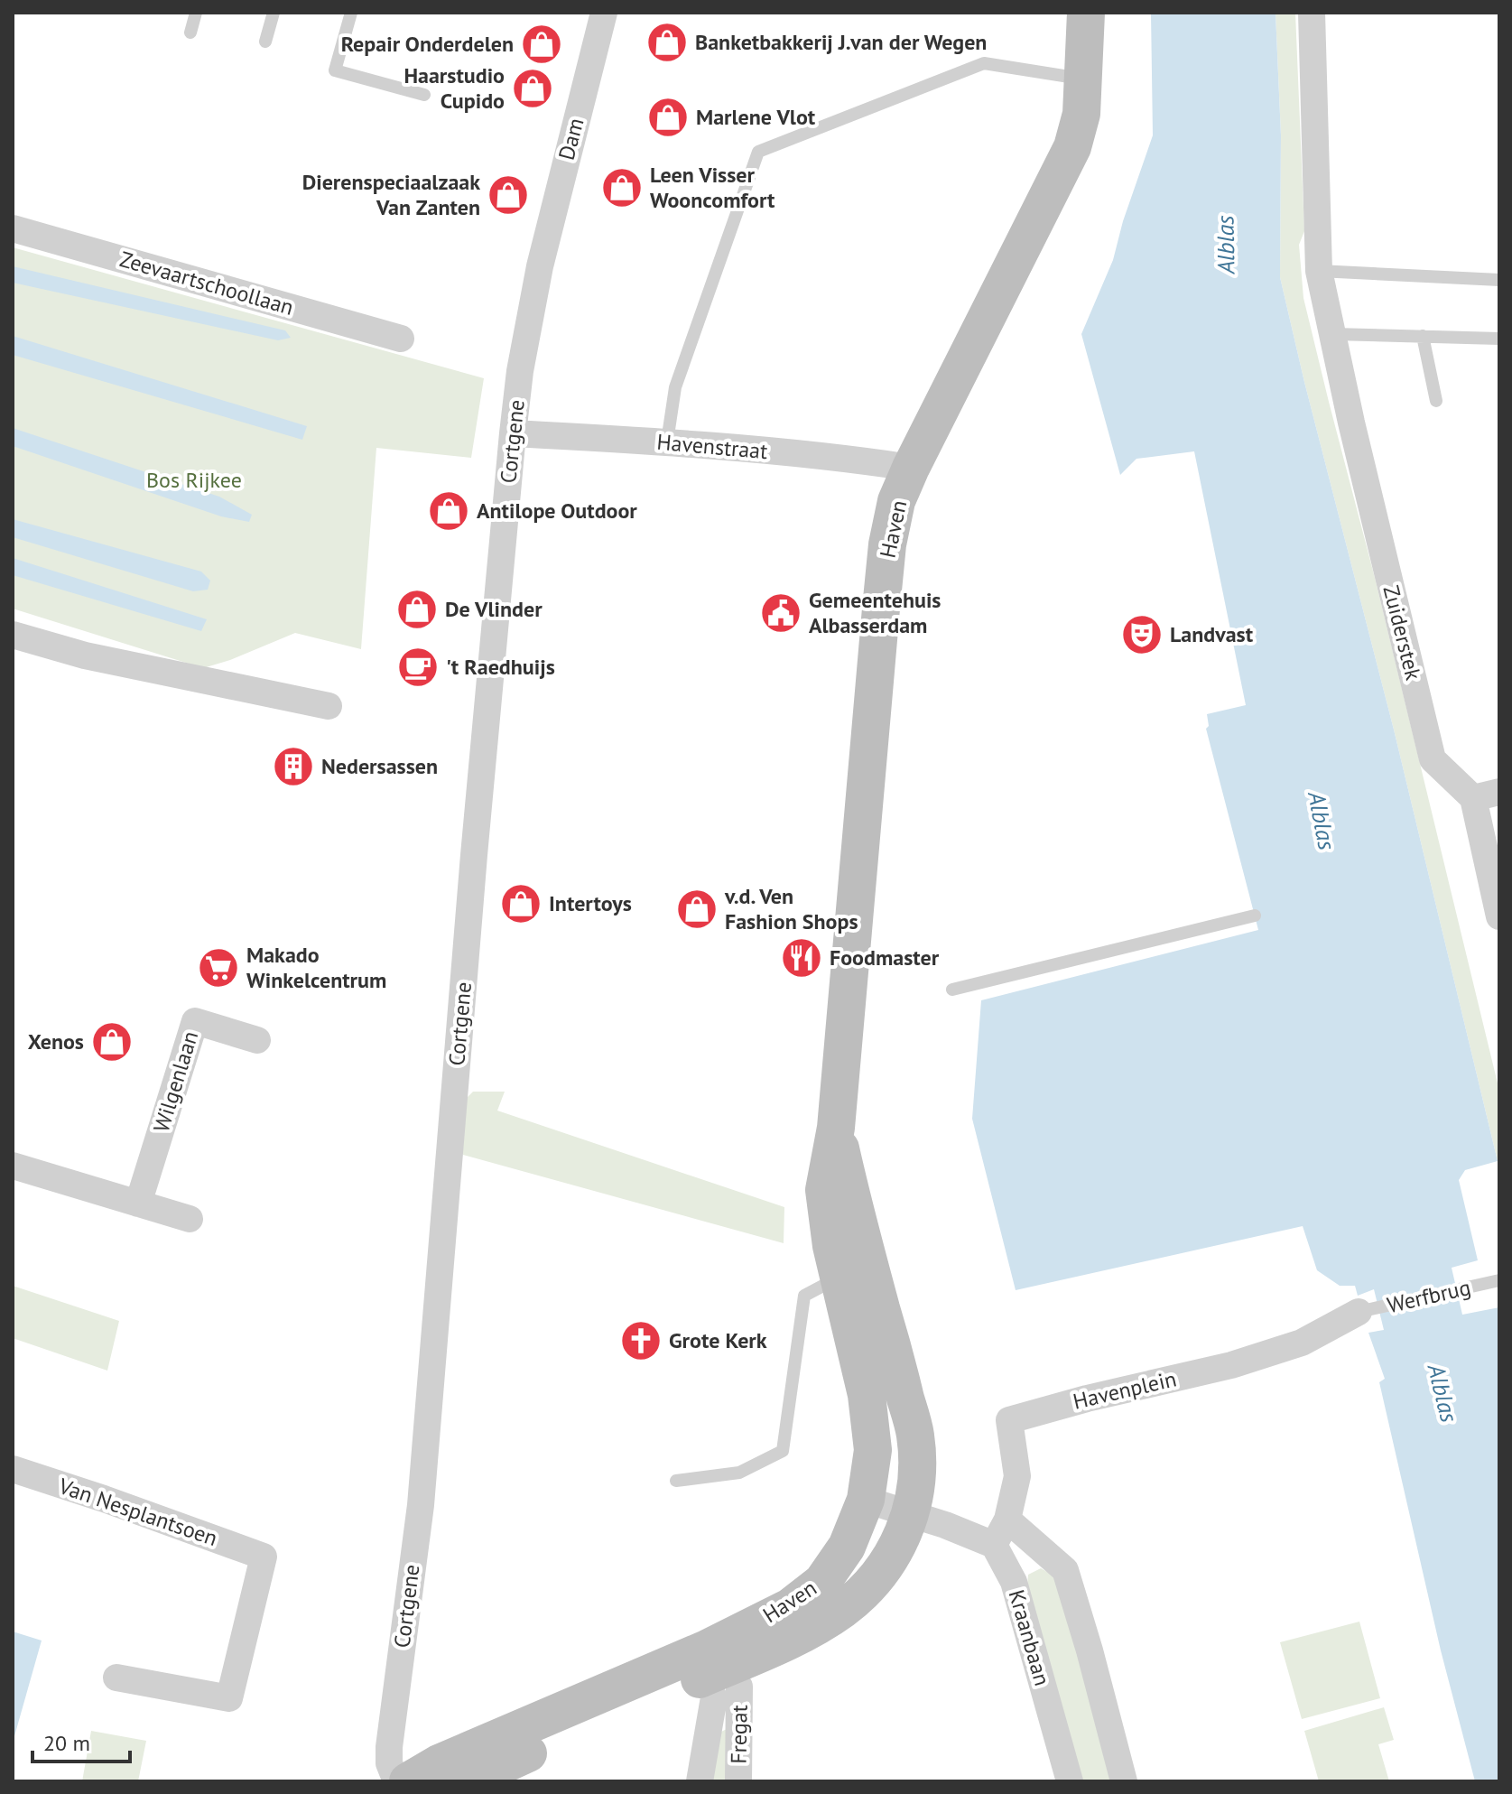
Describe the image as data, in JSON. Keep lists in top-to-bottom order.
{
  "streets": {
    "street": [
      "Dam",
      "Zeevaartschoollaan",
      "Cortgene",
      "Havenstraat",
      "Haven",
      "Zuiderstek",
      "Wilgenlaan",
      "Havenplein",
      "Van Nesplantsoen",
      "Kraanbaan",
      "Fregat"
    ],
    "lane": ["Werfbrug"]
  },
  "crossings": [
    ["Dam", "Cortgene"],
    ["Cortgene", "Havenstraat"],
    ["Havenstraat", "Haven"],
    ["Werfbrug", "Havenplein"],
    ["Havenplein", "Kraanbaan"]
  ],
  "water": ["Alblas"],
  "parks": ["Bos Rijkee"],
  "places": {
    "shop": [
      "Banketbakkerij J.van der Wegen",
      "Repair Onderdelen",
      "Haarstudio Cupido",
      "Marlene Vlot",
      "Leen Visser Wooncomfort",
      "Dierenspeciaalzaak Van Zanten",
      "Antilope Outdoor",
      "De Vlinder",
      "Intertoys",
      "v.d. Ven Fashion Shops",
      "Xenos"
    ],
    "public building": ["Gemeentehuis Albasserdam"],
    "theatre": ["Landvast"],
    "cafe": ["'t Raedhuijs"],
    "building": ["Nedersassen"],
    "restaurant": ["Foodmaster"],
    "supermarket": ["Makado Winkelcentrum"],
    "church": ["Grote Kerk"]
  },
  "scale_bar": "20 m"
}
